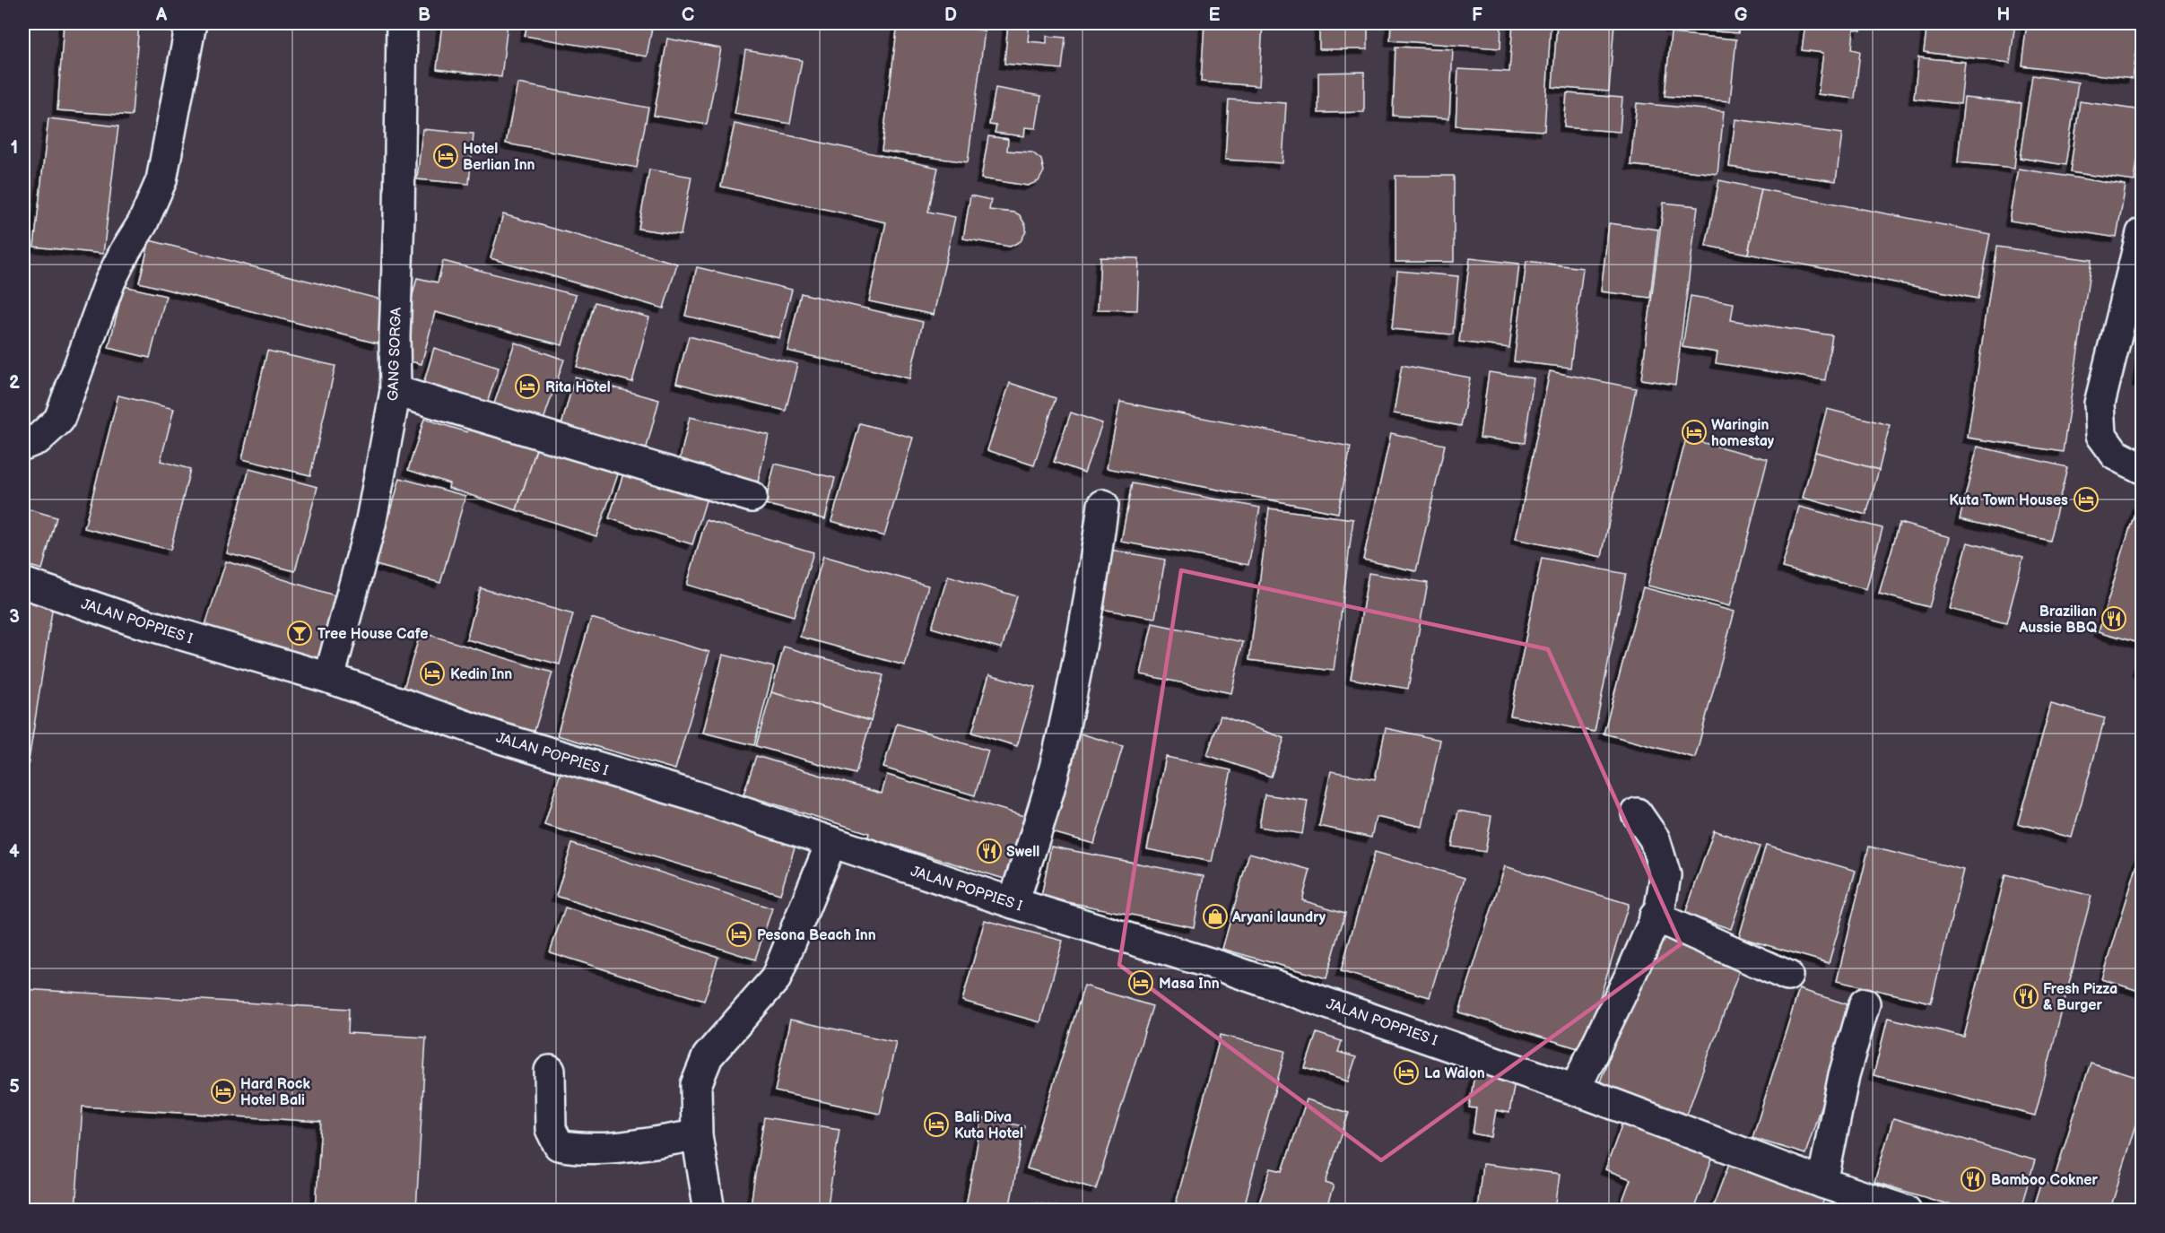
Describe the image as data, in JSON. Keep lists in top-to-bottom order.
{
  "streets": {
    "street": ["GANG SORGA", "JALAN POPPIES I"]
  },
  "crossings": [
    ["GANG SORGA", "JALAN POPPIES I"]
  ],
  "places": {
    "hotel": [
      "Hotel Berlian Inn",
      "Rita Hotel",
      "Waringin homestay",
      "Kuta Town Houses",
      "Kedin Inn",
      "Pesona Beach Inn",
      "Masa Inn",
      "La Walon",
      "Hard Rock Hotel Bali",
      "Bali Diva Kuta Hotel"
    ],
    "restaurant": [
      "Brazilian Aussie BBQ",
      "Swell",
      "Fresh Pizza & Burger",
      "Bamboo Cokner"
    ],
    "bar": ["Tree House Cafe"],
    "shop": ["Aryani laundry"]
  },
  "grid": {
    "columns": [
      "A",
      "B",
      "C",
      "D",
      "E",
      "F",
      "G",
      "H"
    ],
    "rows": [
      "1",
      "2",
      "3",
      "4",
      "5"
    ]
  }
}
